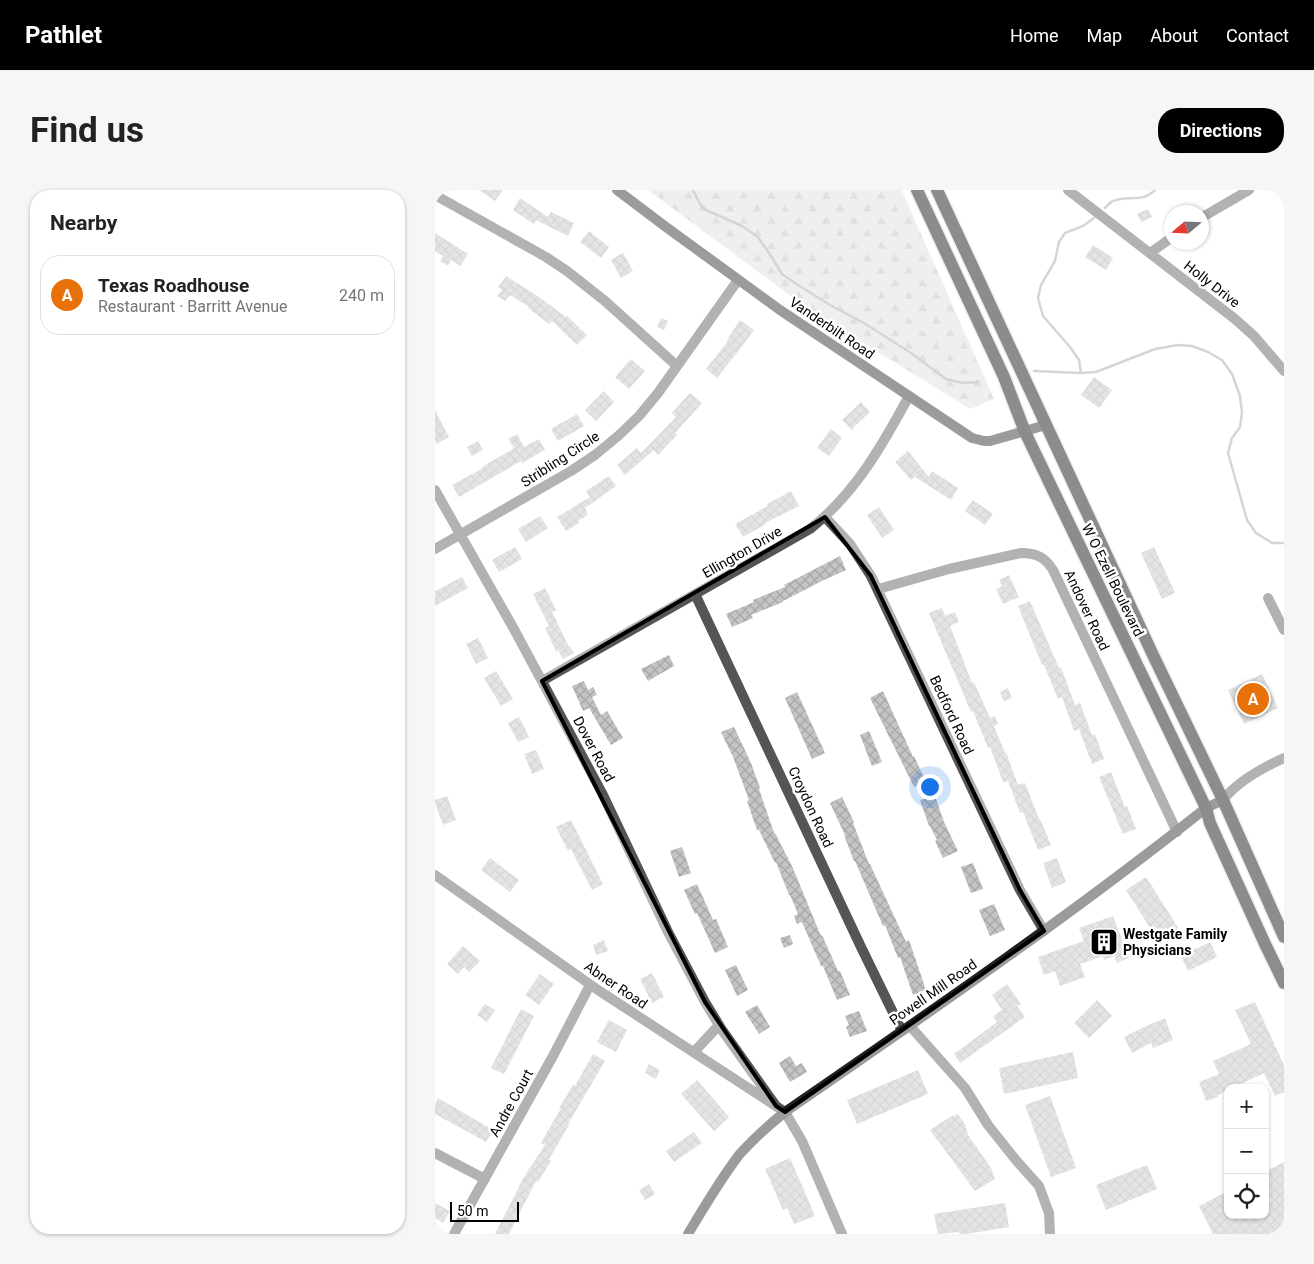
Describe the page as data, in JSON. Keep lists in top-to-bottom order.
{
  "streets": {
    "main road": ["W O Ezell Boulevard"],
    "street": [
      "Holly Drive",
      "Vanderbilt Road",
      "Stribling Circle",
      "Ellington Drive",
      "Andover Road",
      "Bedford Road",
      "Dover Road",
      "Croydon Road",
      "Abner Road",
      "Powell Mill Road",
      "Andre Court"
    ]
  },
  "crossings": [
    ["Vanderbilt Road", "Stribling Circle"],
    ["Vanderbilt Road", "Ellington Drive"],
    ["Vanderbilt Road", "W O Ezell Boulevard"],
    ["Stribling Circle", "Dover Road"],
    ["Ellington Drive", "Bedford Road"],
    ["Ellington Drive", "Dover Road"],
    ["Ellington Drive", "Croydon Road"],
    ["W O Ezell Boulevard", "Powell Mill Road"],
    ["Andover Road", "Bedford Road"],
    ["Andover Road", "Powell Mill Road"],
    ["Bedford Road", "Powell Mill Road"],
    ["Dover Road", "Abner Road"],
    ["Croydon Road", "Powell Mill Road"],
    ["Abner Road", "Powell Mill Road"],
    ["Abner Road", "Andre Court"]
  ],
  "places": {
    "building": ["Westgate Family Physicians"]
  },
  "scale_bar": "50 m",
  "north": "left",
  "page": {
    "header": "Pathlet",
    "nav": [
      "Home",
      "Map",
      "About",
      "Contact"
    ],
    "buttons": "Directions",
    "title": "Find us",
    "heading": "Nearby",
    "list": [
      {
        "mark": "A",
        "name": "Texas Roadhouse",
        "note": "Restaurant · Barritt Avenue",
        "value": "240 m"
      }
    ],
    "pins": "A",
    "map_buttons": ["+", "−"],
    "scale": "50 m"
  }
}
